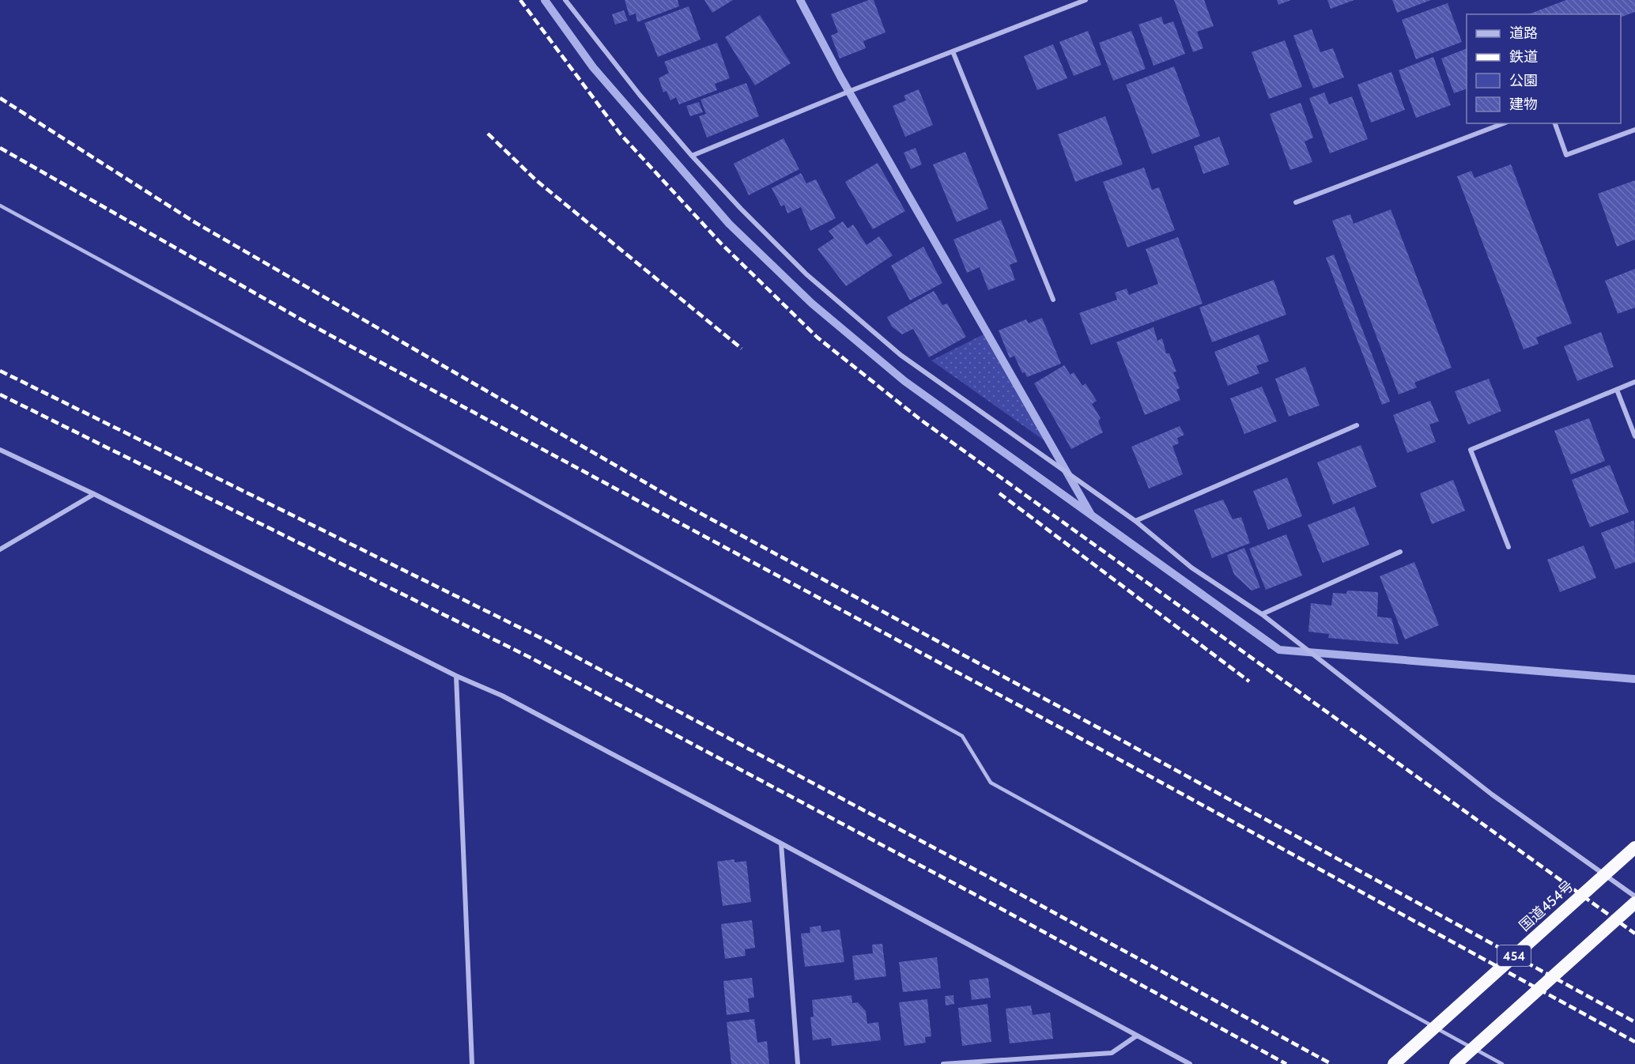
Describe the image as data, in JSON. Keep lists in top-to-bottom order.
{
  "streets": {
    "highway": ["国道454号", "454"]
  },
  "legend": [
    "道路",
    "鉄道",
    "公園",
    "建物"
  ]
}
